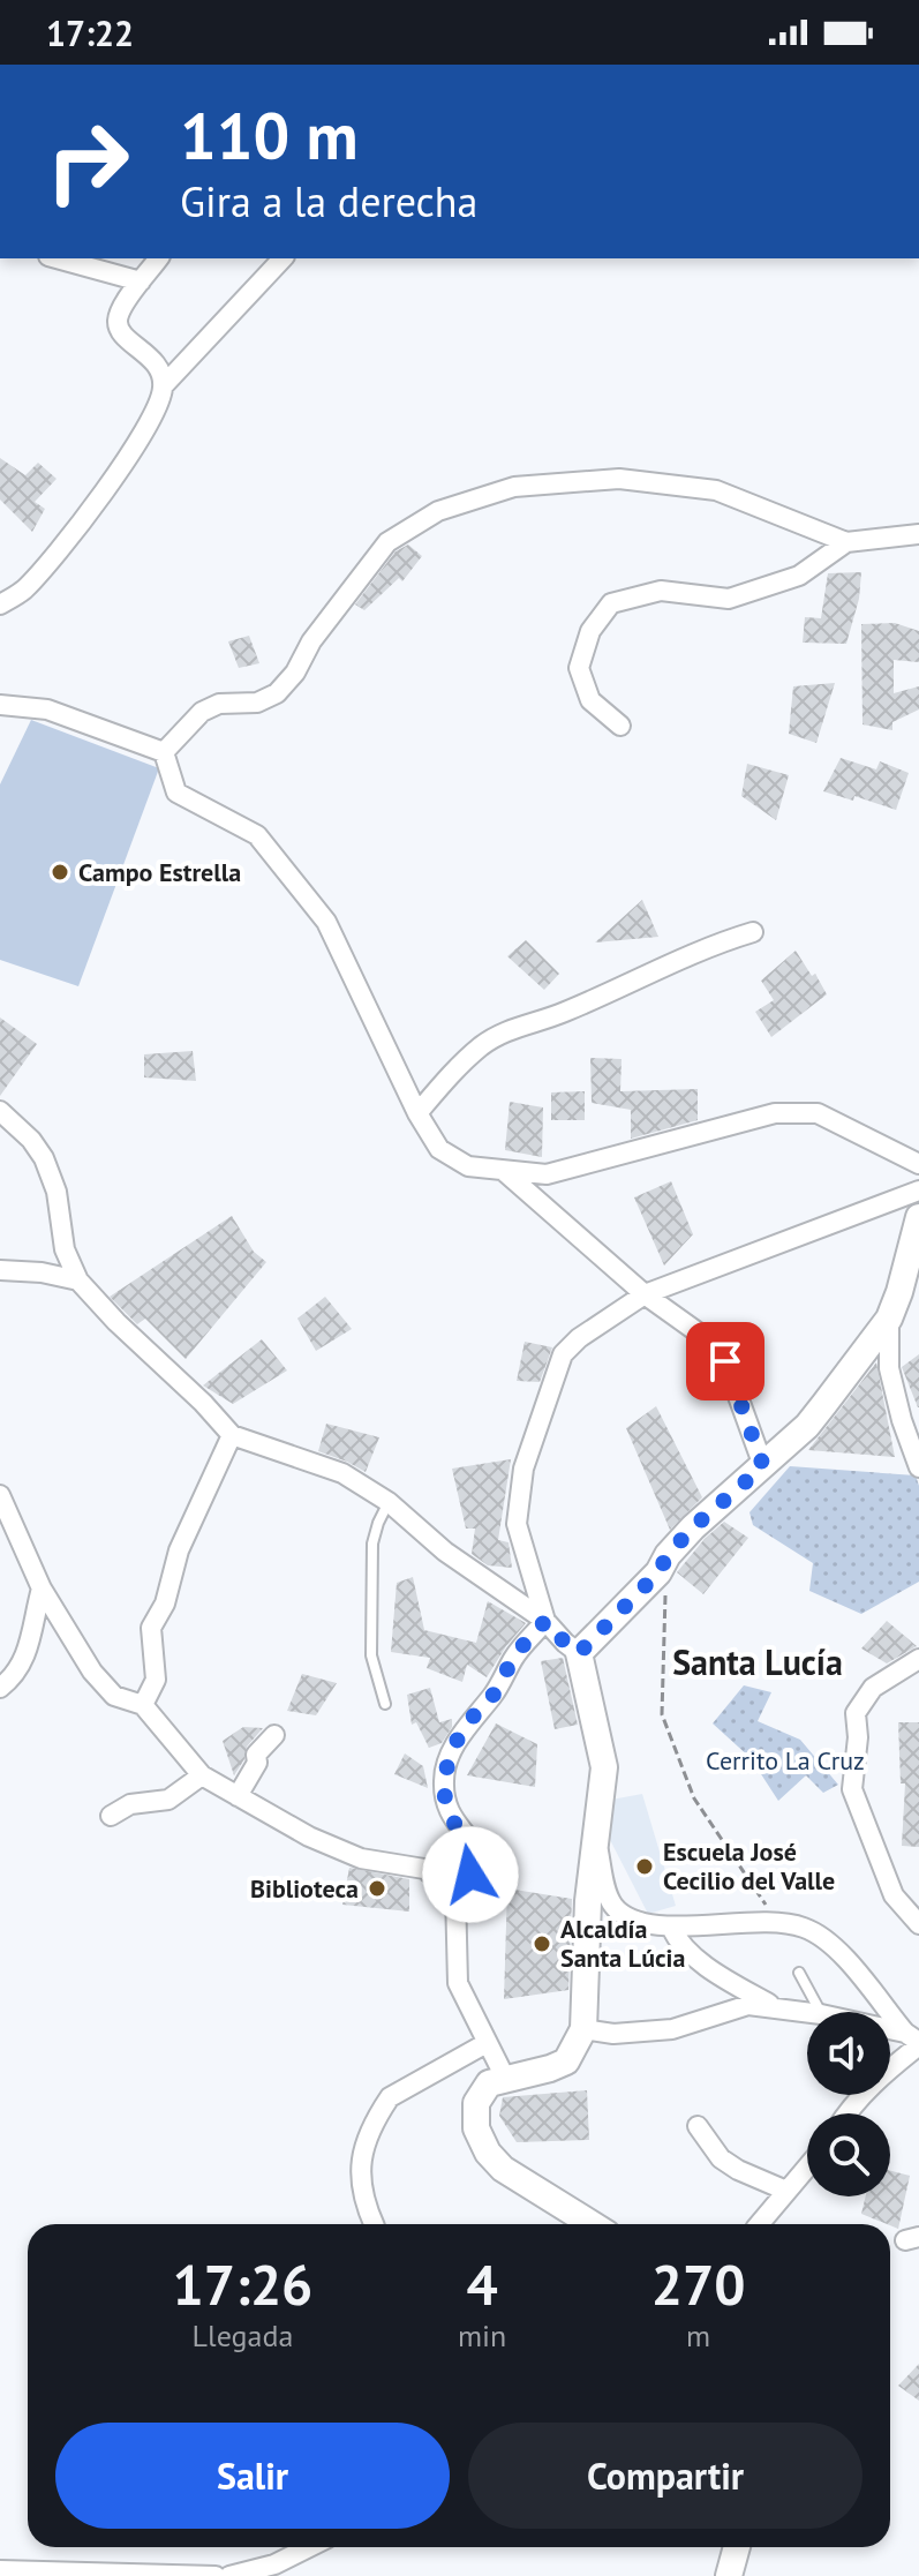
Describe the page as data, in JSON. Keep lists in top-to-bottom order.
{
  "districts": ["Santa Lucía"],
  "parks": ["Cerrito La Cruz"],
  "places": [
    "Campo Estrella",
    "Escuela José Cecilio del Valle",
    "Biblioteca",
    "Alcaldía Santa Lúcia"
  ],
  "page": {
    "status": "17:22",
    "turn": ["110 m", "Gira a la derecha"],
    "eta": [
      "17:26",
      "Llegada",
      "4",
      "min",
      "270",
      "m"
    ],
    "buttons": ["Salir", "Compartir"]
  }
}
